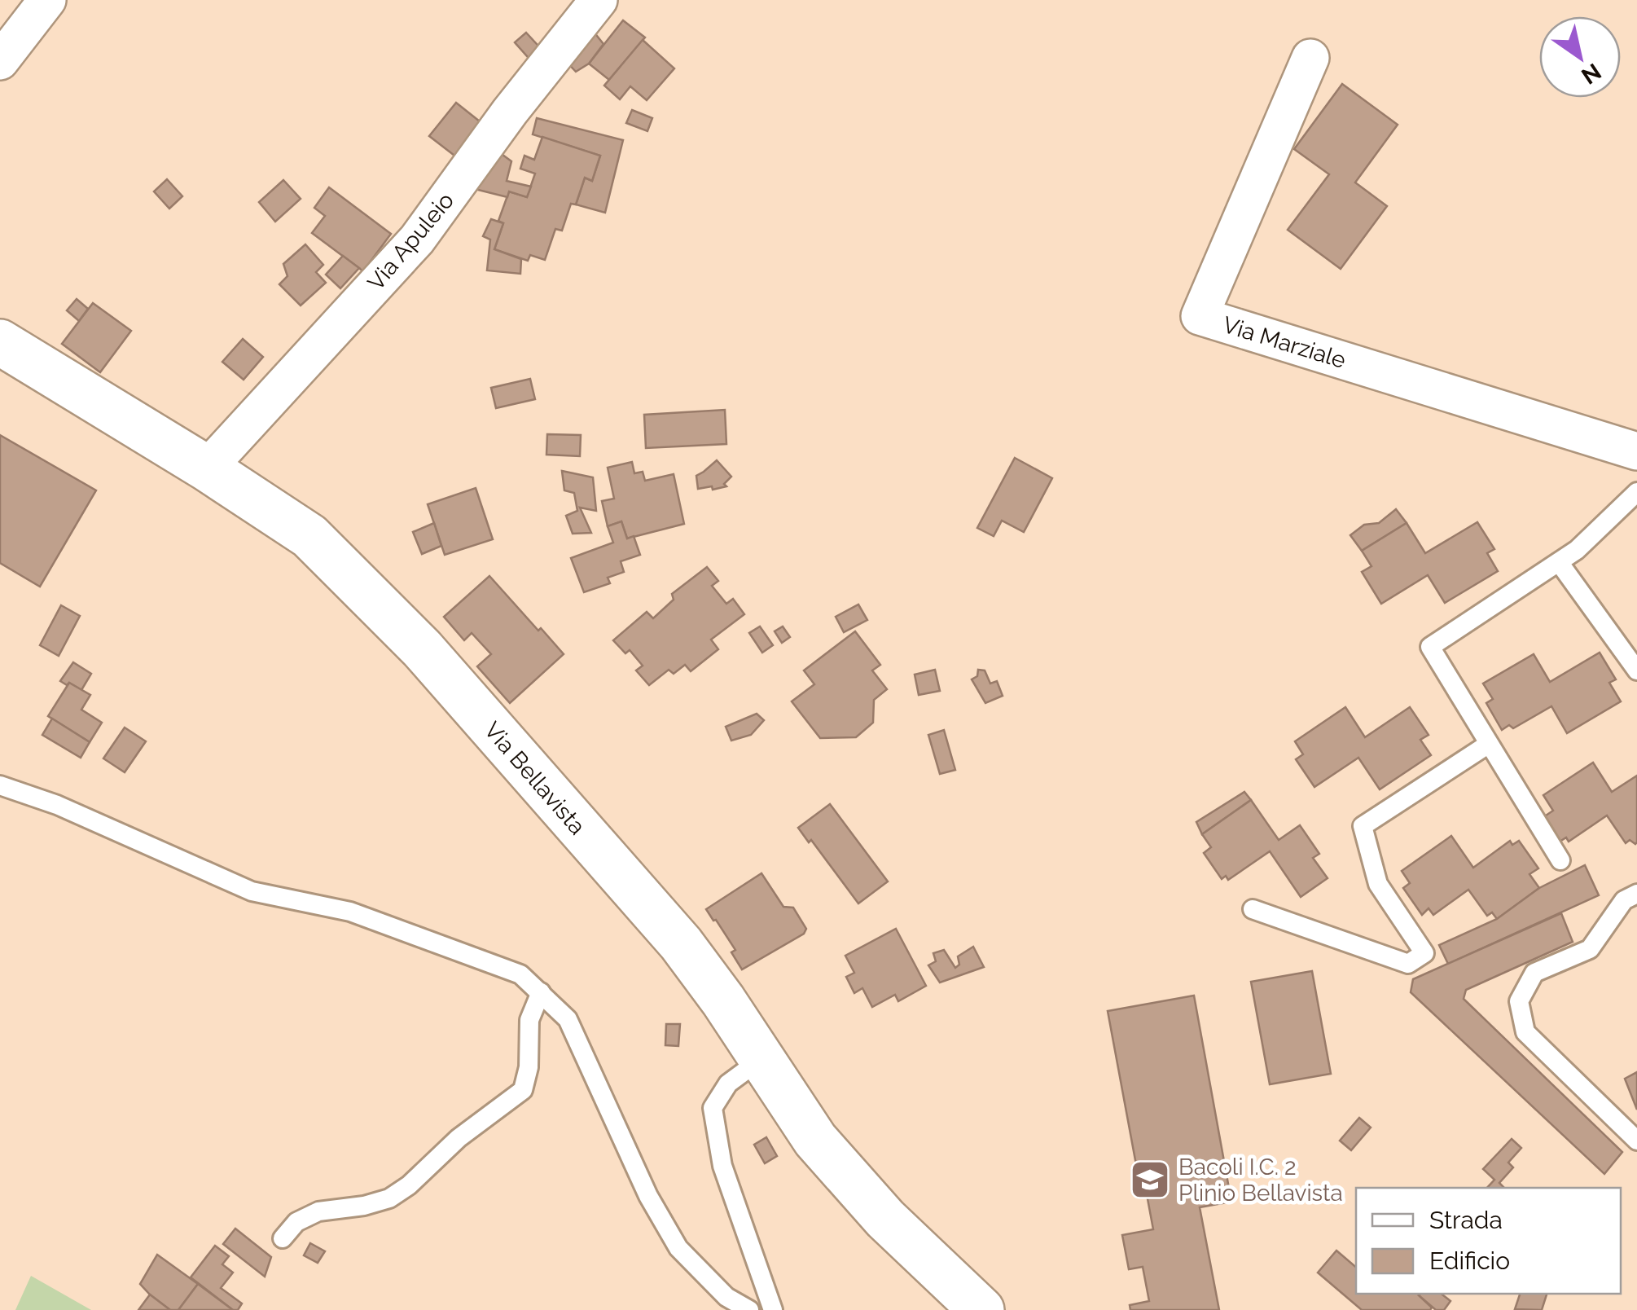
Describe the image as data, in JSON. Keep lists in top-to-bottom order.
{
  "streets": {
    "street": ["Via Apuleio", "Via Marziale", "Via Bellavista"]
  },
  "crossings": [
    ["Via Apuleio", "Via Bellavista"]
  ],
  "places": {
    "school or university": ["Bacoli I.C. 2 Plinio Bellavista"]
  },
  "legend": ["Strada", "Edificio"],
  "north": "bottom right"
}
